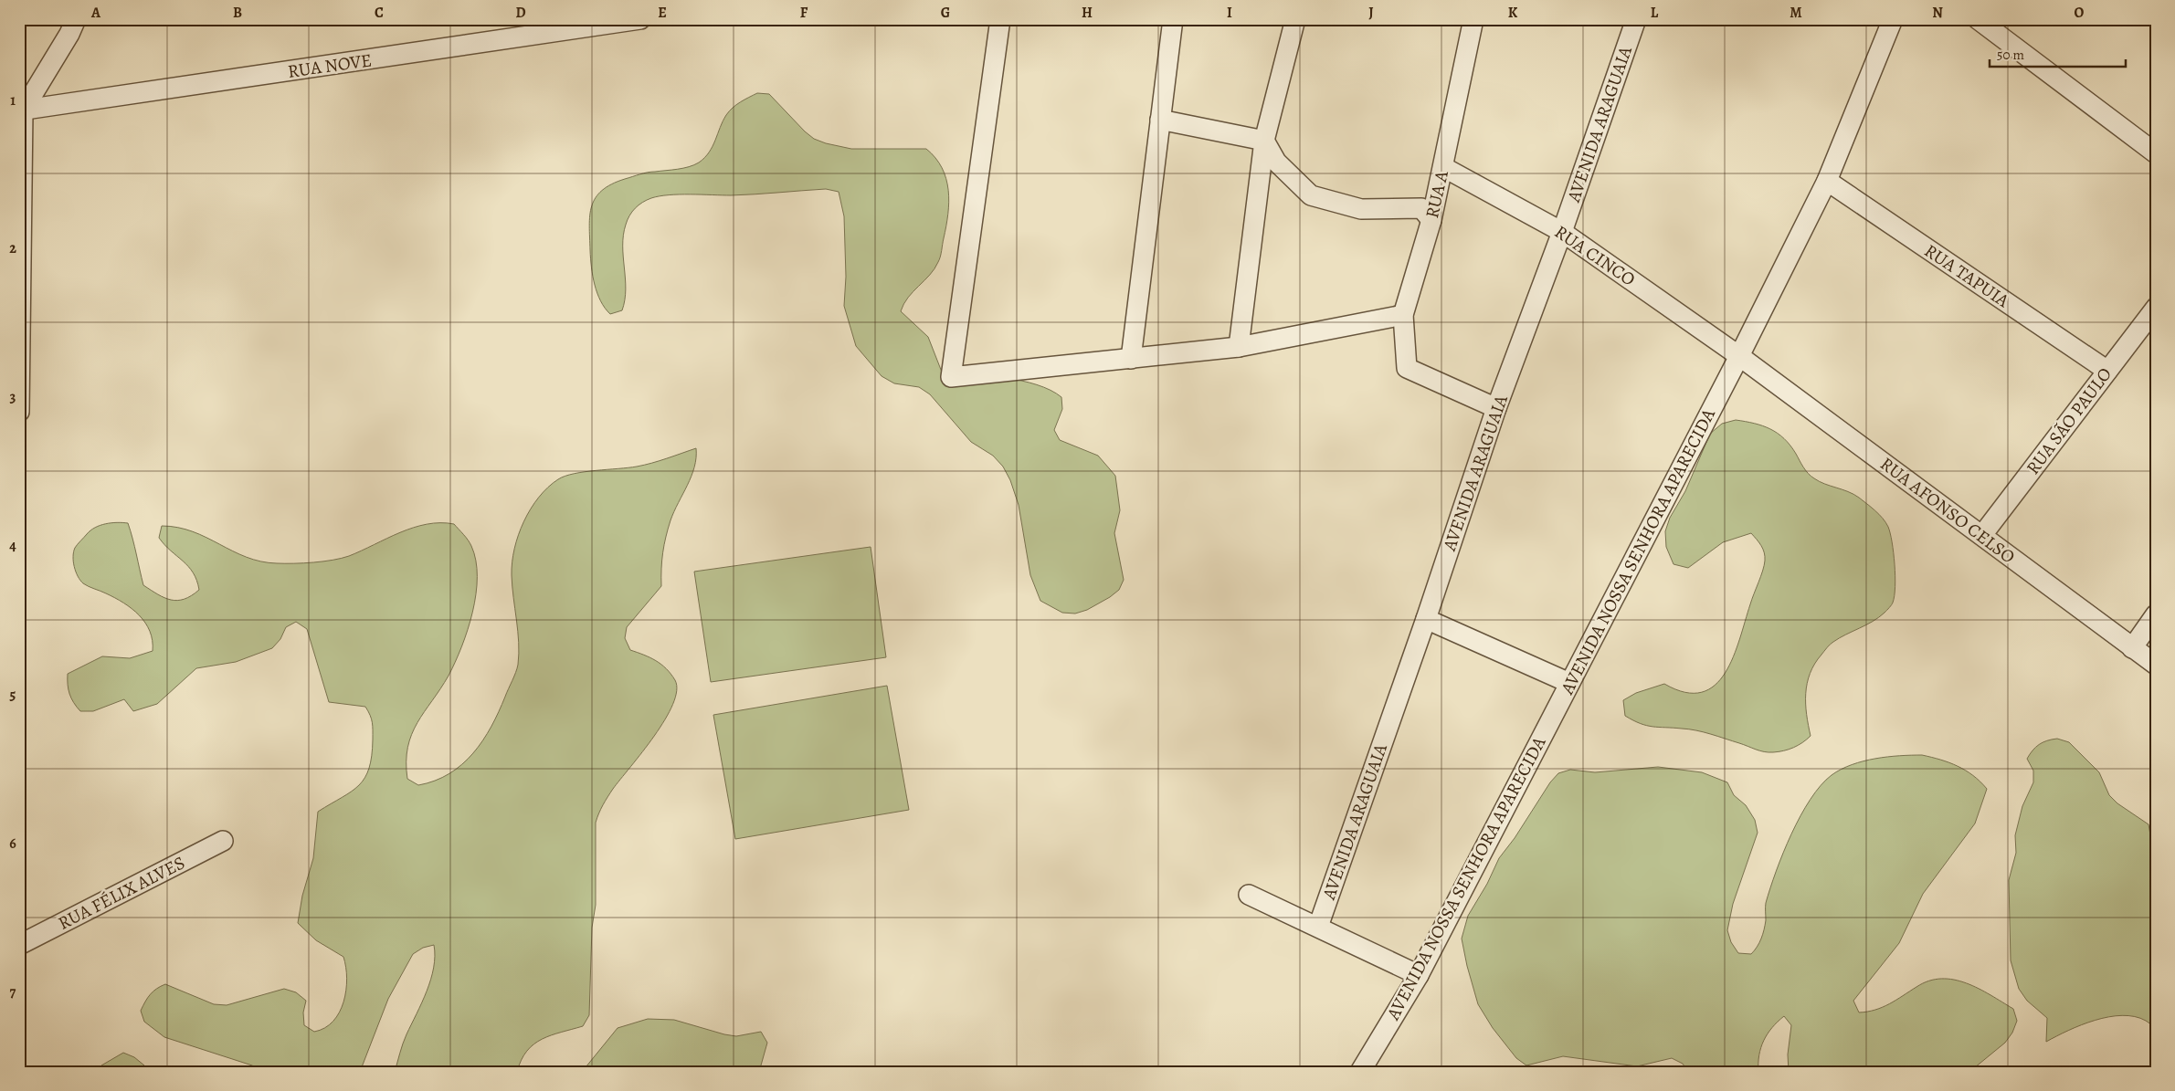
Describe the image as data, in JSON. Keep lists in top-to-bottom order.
{
  "streets": {
    "street": [
      "RUA NOVE",
      "AVENIDA ARAGUAIA",
      "RUA A",
      "RUA CINCO",
      "RUA TAPUIA",
      "RUA SÃO PAULO",
      "RUA AFONSO CELSO",
      "AVENIDA NOSSA SENHORA APARECIDA",
      "RUA FÉLIX ALVES"
    ]
  },
  "crossings": [
    ["AVENIDA ARAGUAIA", "RUA A"],
    ["AVENIDA ARAGUAIA", "RUA CINCO"],
    ["RUA A", "RUA CINCO"],
    ["RUA CINCO", "RUA AFONSO CELSO"],
    ["RUA CINCO", "AVENIDA NOSSA SENHORA APARECIDA"],
    ["RUA TAPUIA", "RUA SÃO PAULO"],
    ["RUA TAPUIA", "AVENIDA NOSSA SENHORA APARECIDA"],
    ["RUA SÃO PAULO", "RUA AFONSO CELSO"],
    ["RUA AFONSO CELSO", "AVENIDA NOSSA SENHORA APARECIDA"]
  ],
  "scale_bar": "50 m",
  "grid": {
    "columns": [
      "A",
      "B",
      "C",
      "D",
      "E",
      "F",
      "G",
      "H",
      "I",
      "J",
      "K",
      "L",
      "M",
      "N",
      "O"
    ],
    "rows": [
      "1",
      "2",
      "3",
      "4",
      "5",
      "6",
      "7"
    ]
  }
}
